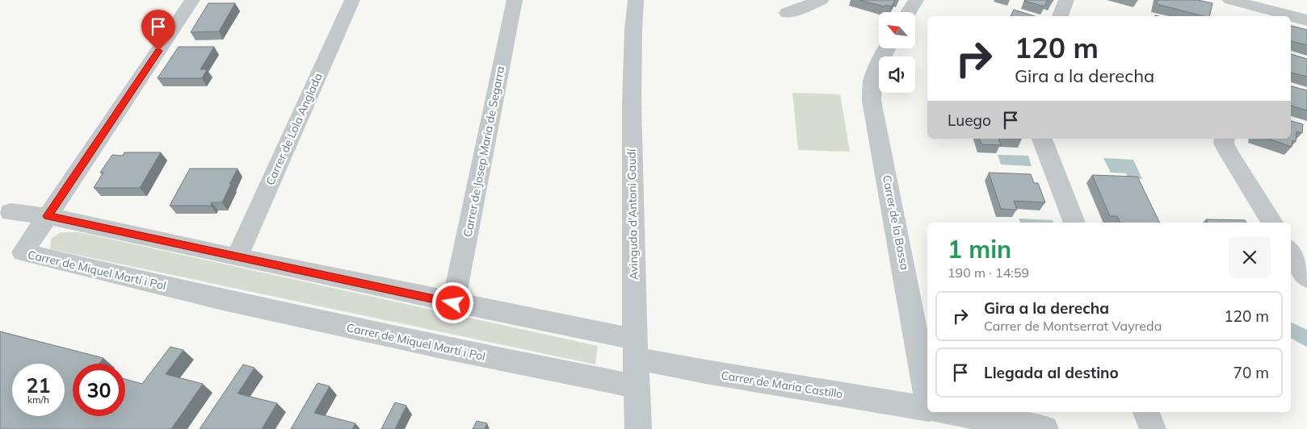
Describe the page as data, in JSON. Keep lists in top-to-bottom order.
{
  "streets": {
    "street": [
      "Carrer de Lola Anglada",
      "Carrer de Josep Maria de Segarra",
      "Avinguda d'Antoni Gaudí",
      "Carrer de la Bassa",
      "Carrer de Miquel Martí i Pol",
      "Carrer de Maria Castillo"
    ]
  },
  "crossings": [
    ["Avinguda d'Antoni Gaudí", "Carrer de Miquel Martí i Pol"],
    ["Avinguda d'Antoni Gaudí", "Carrer de Maria Castillo"]
  ],
  "north": "top left",
  "page": {
    "turn": ["120 m", "Gira a la derecha"],
    "then": "Luego",
    "heading": ["1 min", "190 m · 14:59"],
    "list": [
      {
        "name": "Gira a la derecha",
        "note": "Carrer de Montserrat Vayreda",
        "value": "120 m"
      },
      {
        "name": "Llegada al destino",
        "value": "70 m"
      }
    ],
    "speed": "21 km/h",
    "limit": "30"
  }
}
